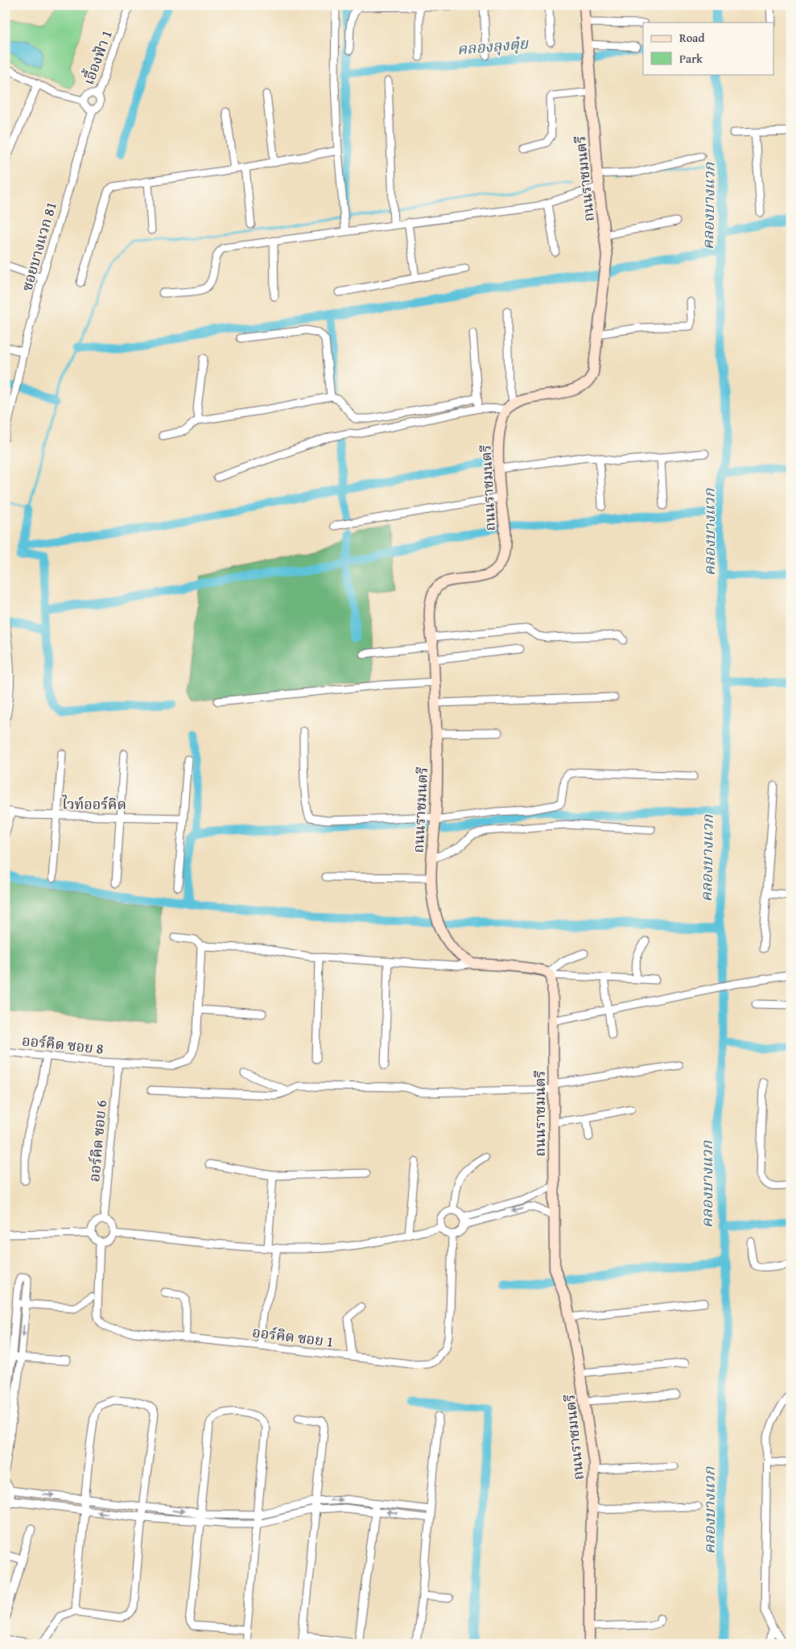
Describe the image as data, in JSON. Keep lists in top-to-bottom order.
{
  "streets": {
    "street": [
      "เอื้องฟ้า 1",
      "ถนนราชมนตรี",
      "ซอยบางแวก 81",
      "ไวท์ออร์คิด",
      "ออร์คิด ซอย 8",
      "ออร์คิด ซอย 6",
      "ออร์คิด ซอย 1"
    ]
  },
  "crossings": [
    ["เอื้องฟ้า 1", "ซอยบางแวก 81"],
    ["ออร์คิด ซอย 8", "ออร์คิด ซอย 6"],
    ["ออร์คิด ซอย 6", "ออร์คิด ซอย 1"]
  ],
  "water": ["คลองลุงตุ๋ย", "คลองบางแวก"],
  "legend": ["Road", "Park"]
}
